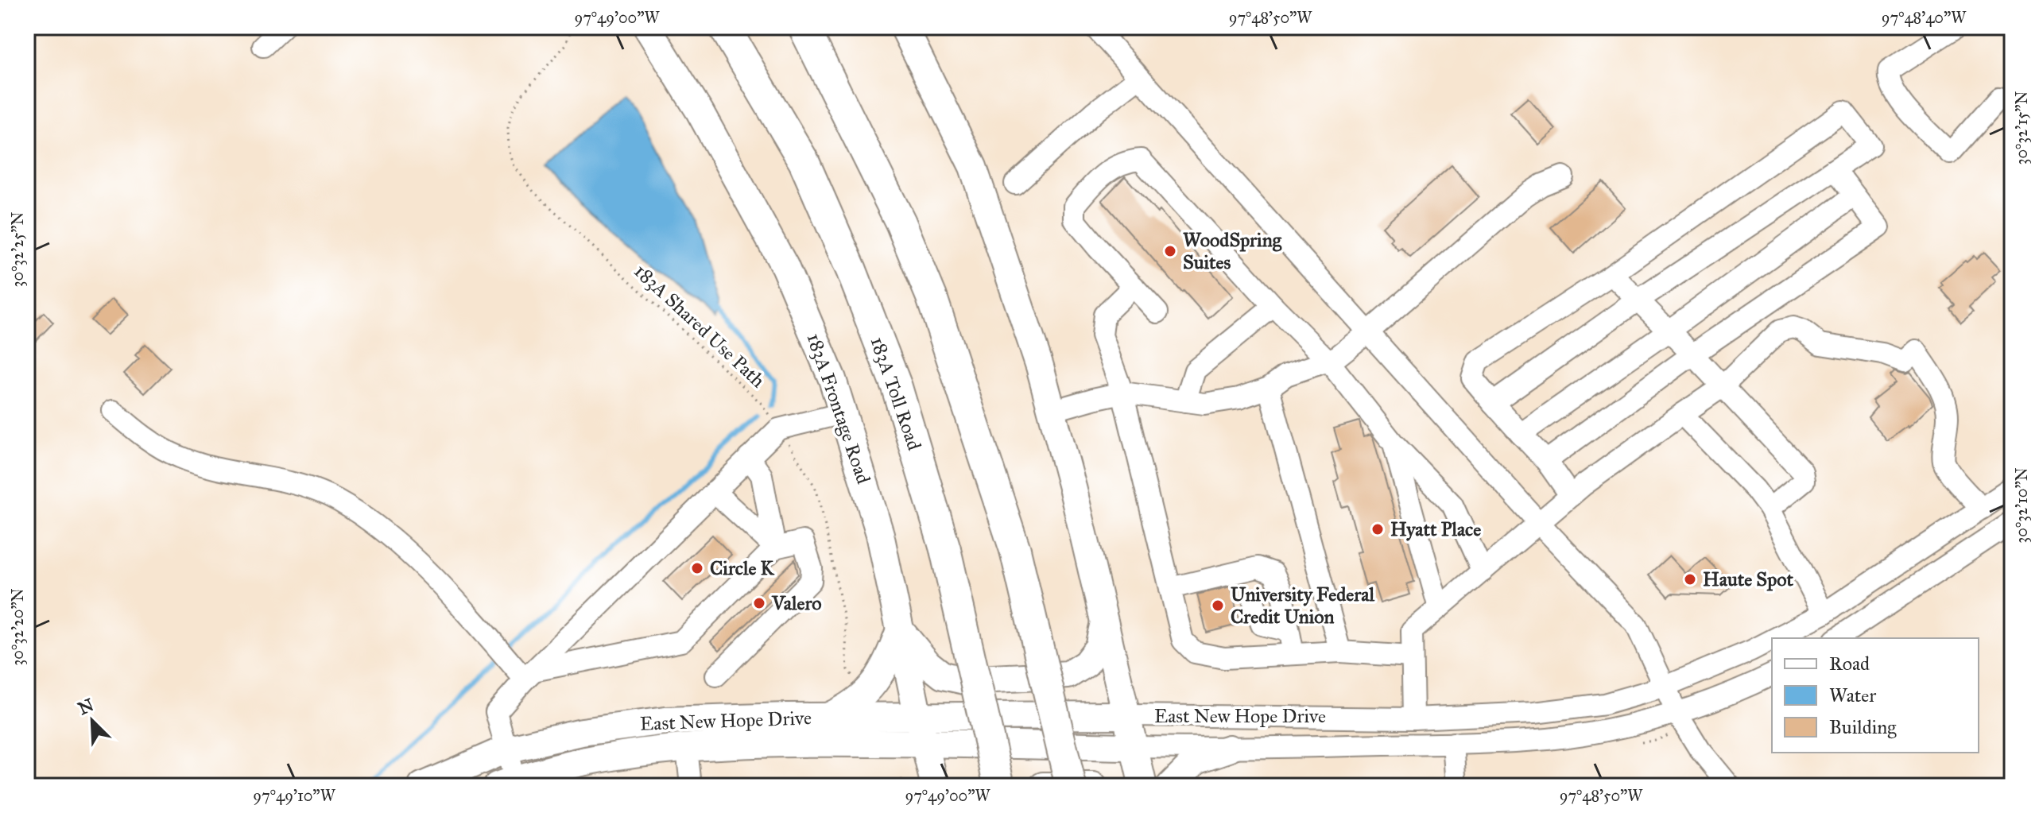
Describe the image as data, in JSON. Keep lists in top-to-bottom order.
{
  "streets": {
    "highway": ["183A Toll Road"],
    "main road": ["183A Frontage Road", "East New Hope Drive"],
    "path": ["183A Shared Use Path"]
  },
  "crossings": [
    ["183A Frontage Road", "East New Hope Drive"]
  ],
  "places": [
    "WoodSpring Suites",
    "Hyatt Place",
    "Circle K",
    "Haute Spot",
    "Valero",
    "University Federal Credit Union"
  ],
  "legend": ["Road", "Water", "Building"],
  "north": "top left",
  "coordinates": [
    "97°49'00\"W",
    "97°48'50\"W",
    "97°48'40\"W",
    "30°32'15\"N",
    "30°32'25\"N",
    "30°32'10\"N",
    "30°32'20\"N",
    "97°49'10\"W"
  ]
}
